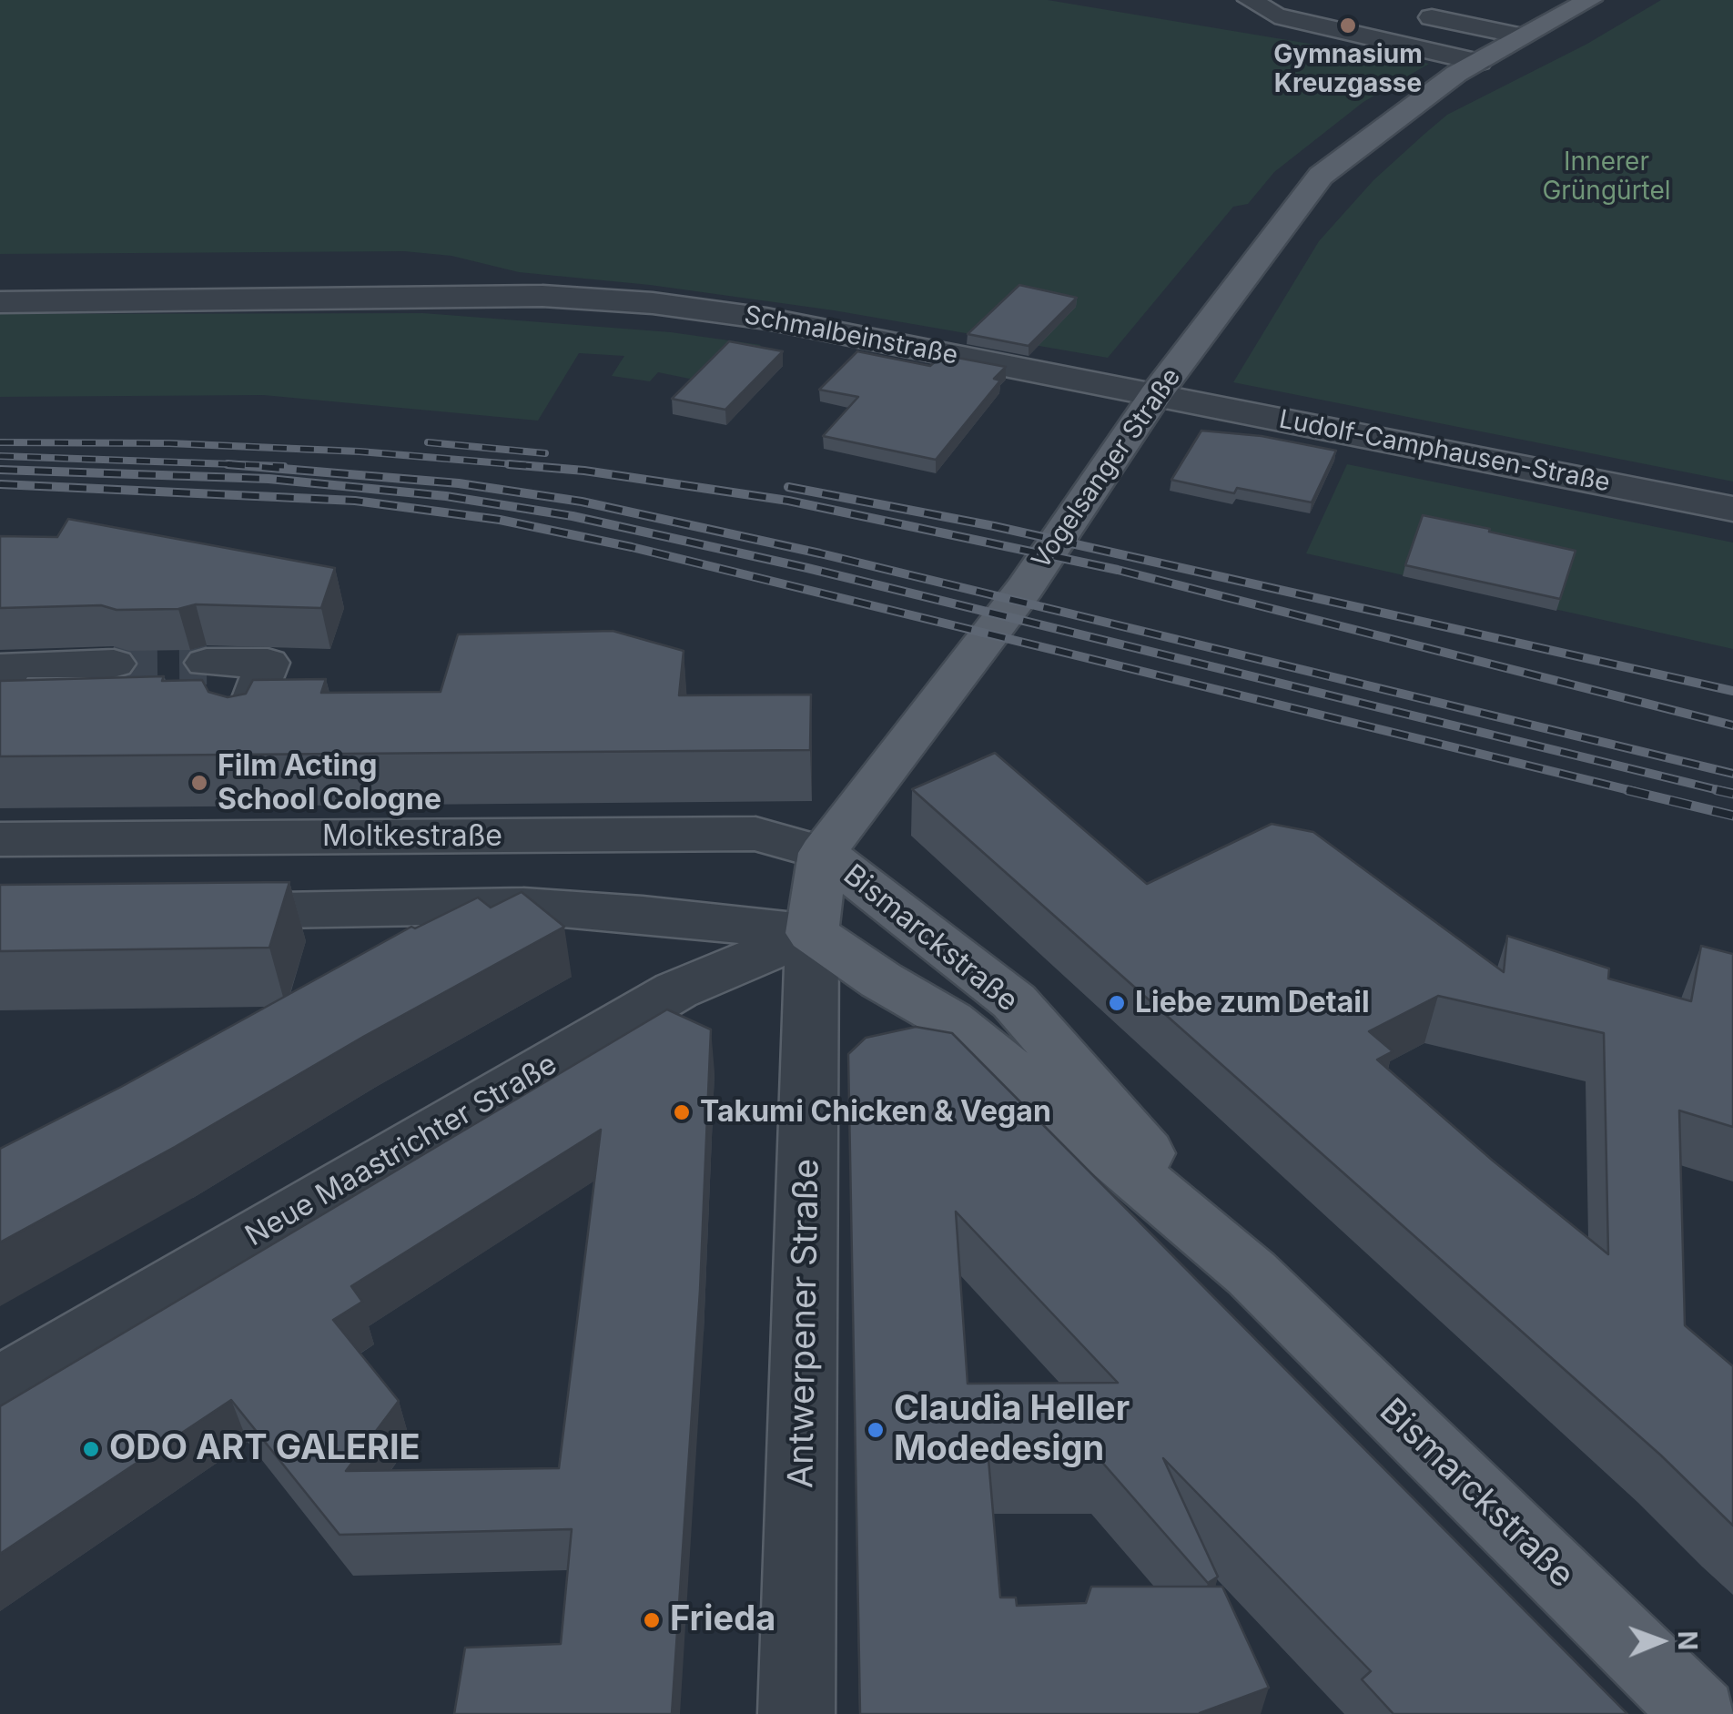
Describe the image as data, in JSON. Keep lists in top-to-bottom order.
{
  "streets": {
    "main road": ["Vogelsanger Straße", "Bismarckstraße"],
    "street": [
      "Schmalbeinstraße",
      "Ludolf-Camphausen-Straße",
      "Moltkestraße",
      "Neue Maastrichter Straße",
      "Antwerpener Straße"
    ]
  },
  "crossings": [
    ["Schmalbeinstraße", "Ludolf-Camphausen-Straße"],
    ["Schmalbeinstraße", "Vogelsanger Straße"],
    ["Ludolf-Camphausen-Straße", "Vogelsanger Straße"],
    ["Vogelsanger Straße", "Moltkestraße"],
    ["Vogelsanger Straße", "Bismarckstraße"],
    ["Vogelsanger Straße", "Neue Maastrichter Straße"],
    ["Vogelsanger Straße", "Antwerpener Straße"],
    ["Moltkestraße", "Bismarckstraße"],
    ["Bismarckstraße", "Neue Maastrichter Straße"],
    ["Bismarckstraße", "Antwerpener Straße"],
    ["Neue Maastrichter Straße", "Antwerpener Straße"]
  ],
  "parks": ["Innerer Grüngürtel"],
  "places": [
    "Gymnasium Kreuzgasse",
    "Film Acting School Cologne",
    "Liebe zum Detail",
    "Takumi Chicken & Vegan",
    "Claudia Heller Modedesign",
    "ODO ART GALERIE",
    "Frieda"
  ],
  "north": "right"
}
